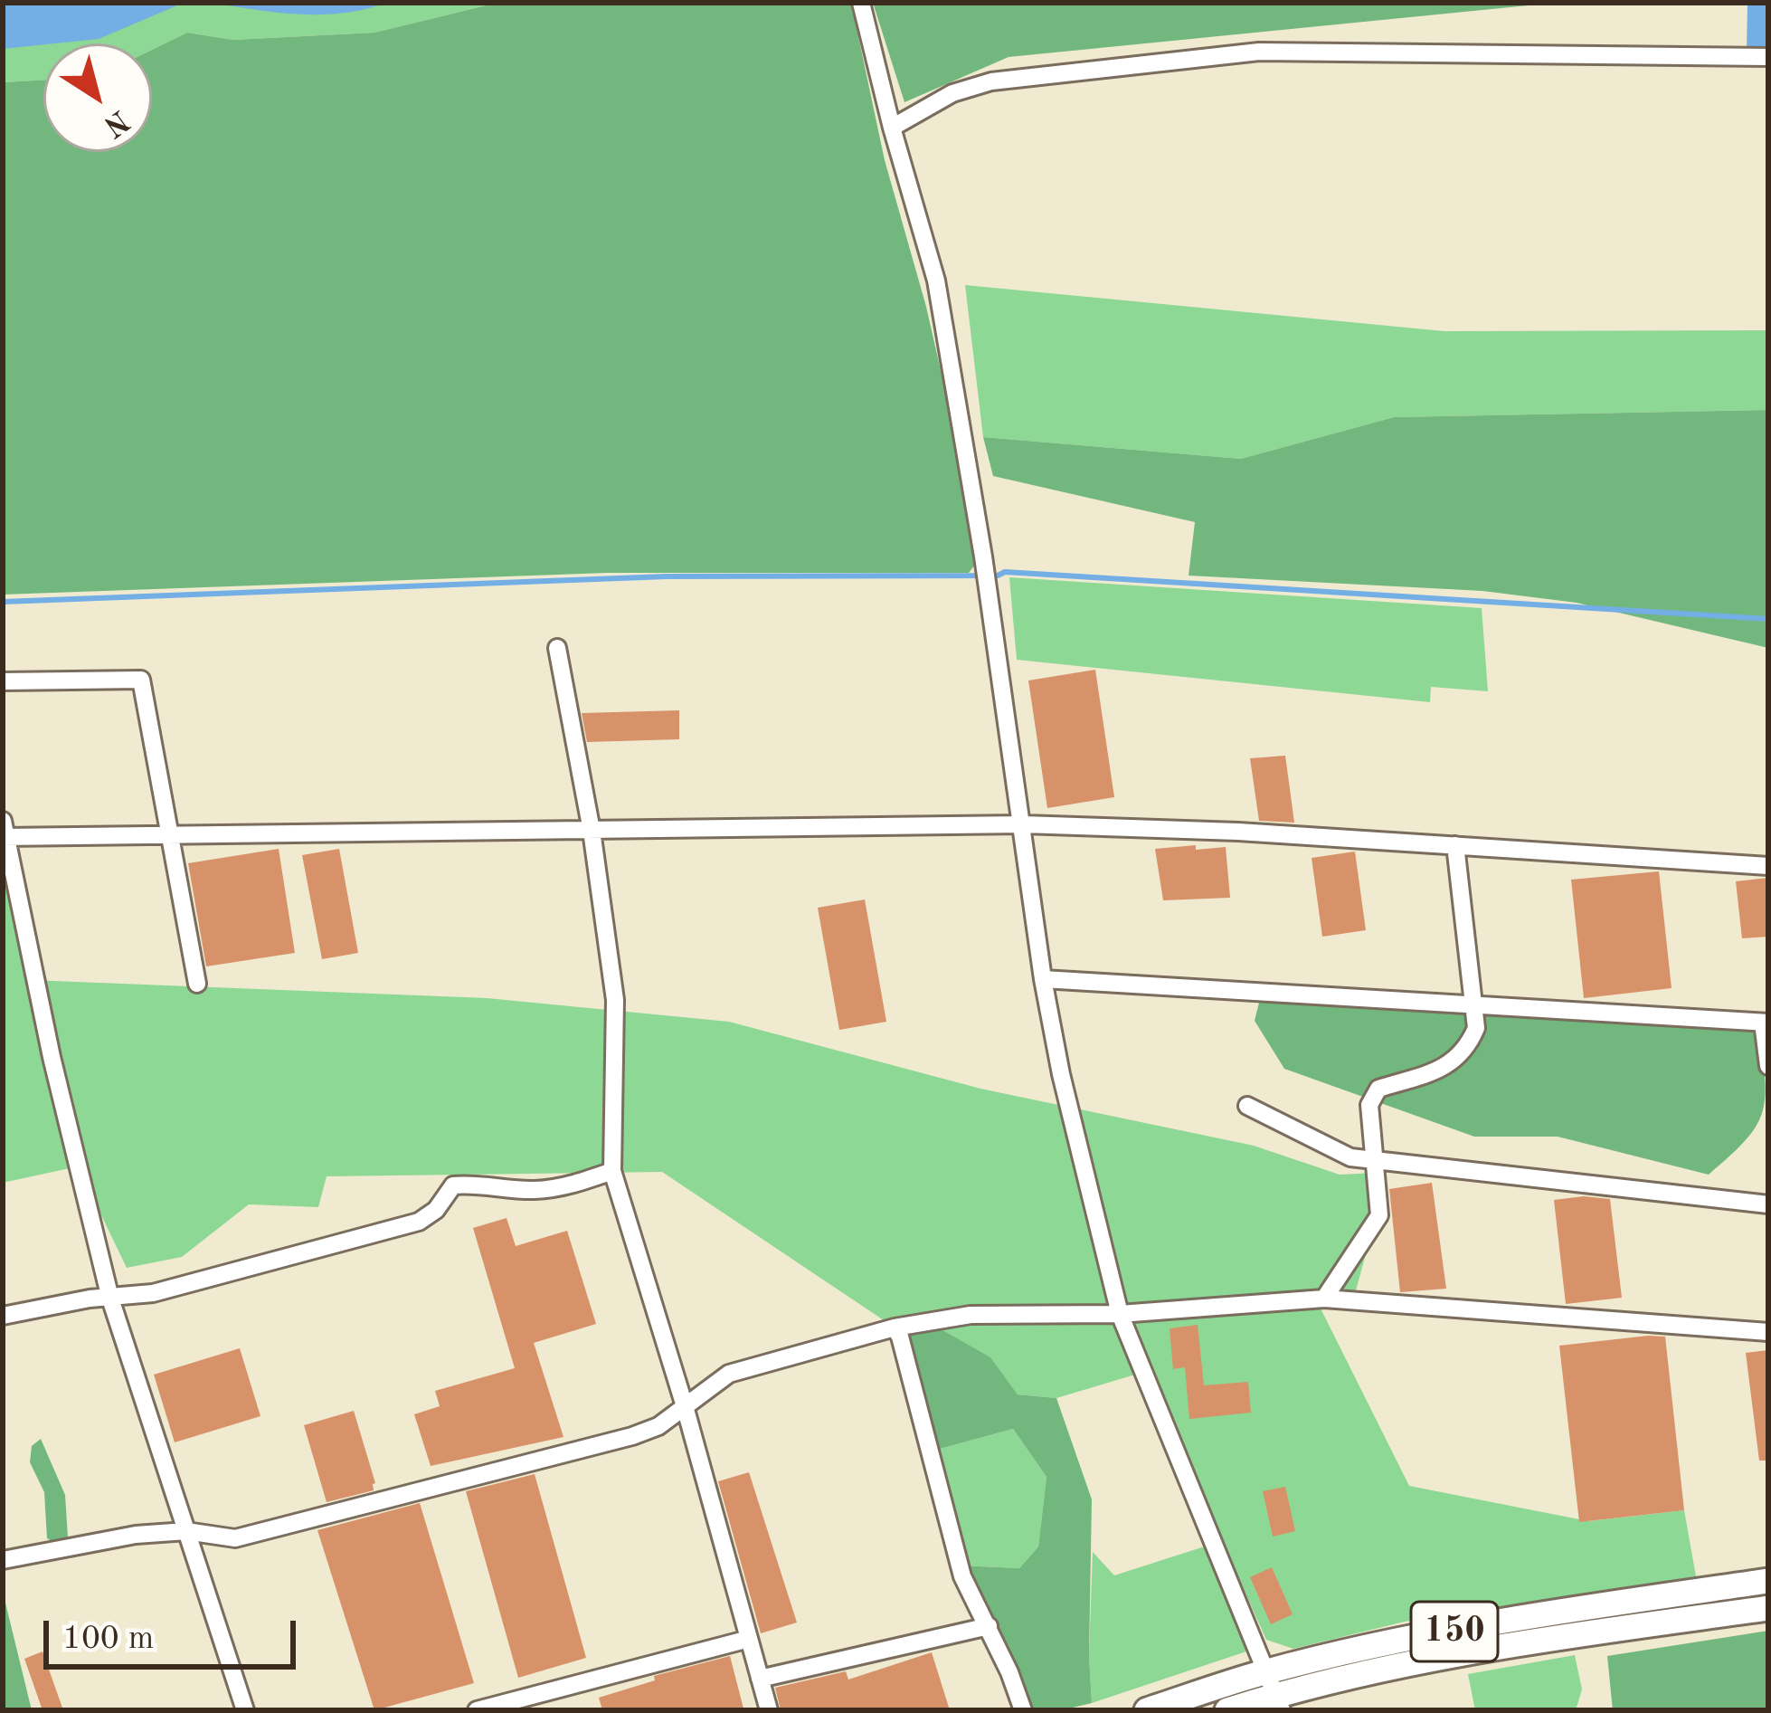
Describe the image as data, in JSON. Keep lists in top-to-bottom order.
{
  "streets": {
    "highway": ["150"]
  },
  "scale_bar": "100 m",
  "north": "bottom right"
}
